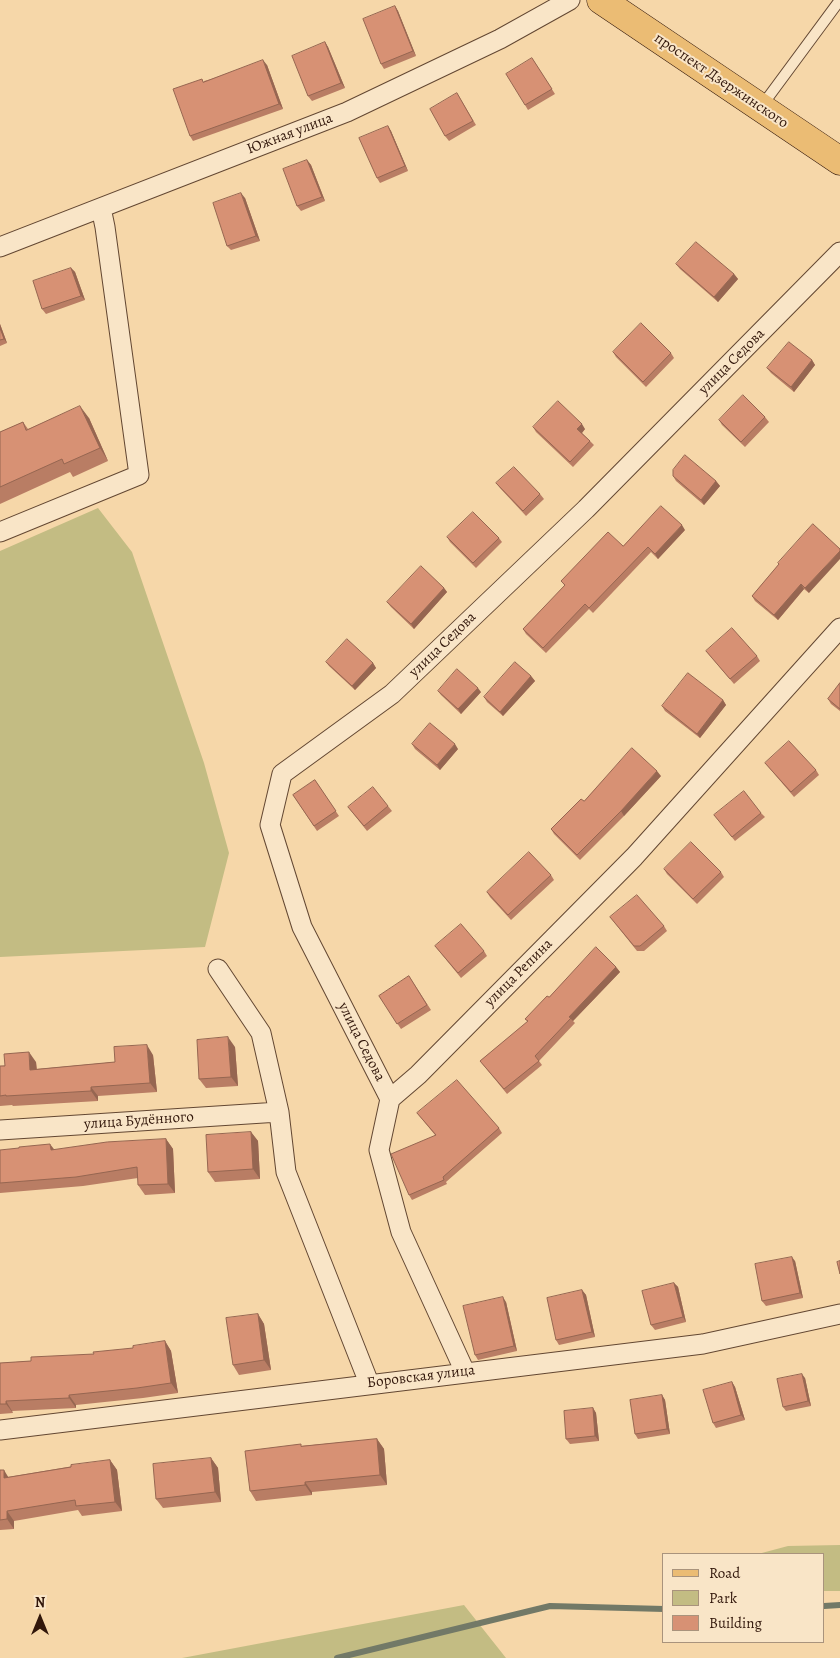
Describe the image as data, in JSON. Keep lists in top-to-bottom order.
{
  "streets": {
    "main road": ["проспект Дзержинского"],
    "street": [
      "Южная улица",
      "улица Седова",
      "улица Репина",
      "улица Будённого",
      "Боровская улица"
    ]
  },
  "crossings": [
    ["улица Седова", "улица Репина"]
  ],
  "legend": ["Road", "Park", "Building"],
  "north": "top"
}
